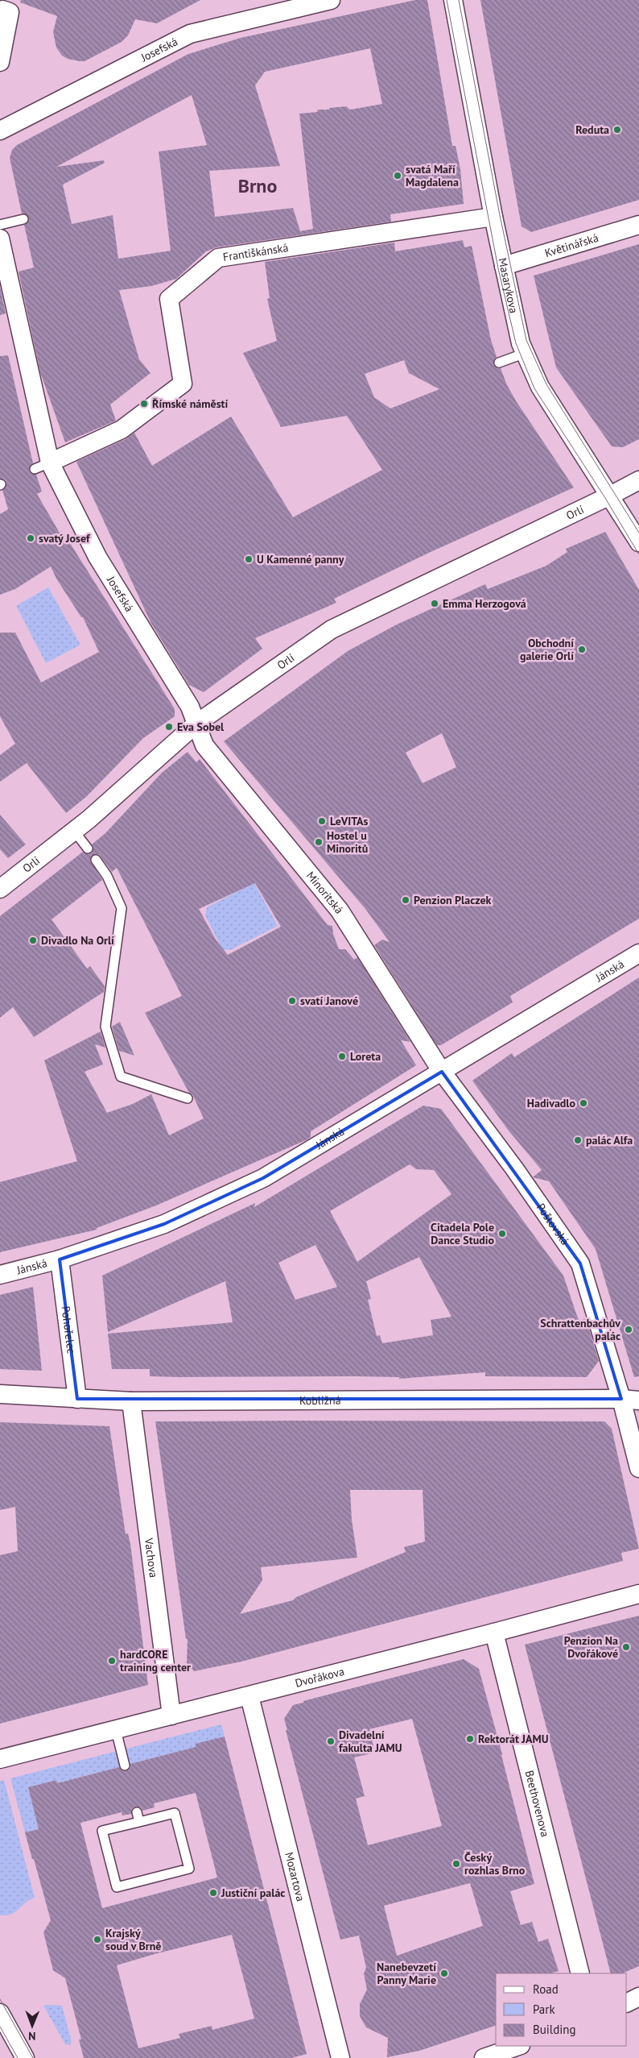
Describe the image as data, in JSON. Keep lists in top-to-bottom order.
{
  "streets": {
    "street": [
      "Josefská",
      "Květinářská",
      "Františkánská",
      "Masarykova",
      "Orlí",
      "Minoritská",
      "Jánská",
      "Poštovská",
      "Pohořelec",
      "Kobližná",
      "Vachova",
      "Dvořákova",
      "Beethovenova",
      "Mozartova"
    ]
  },
  "crossings": [
    ["Josefská", "Františkánská"],
    ["Josefská", "Orlí"],
    ["Josefská", "Minoritská"],
    ["Květinářská", "Masarykova"],
    ["Františkánská", "Masarykova"],
    ["Masarykova", "Orlí"],
    ["Orlí", "Minoritská"],
    ["Minoritská", "Jánská"],
    ["Minoritská", "Poštovská"],
    ["Jánská", "Poštovská"],
    ["Jánská", "Pohořelec"],
    ["Poštovská", "Kobližná"],
    ["Pohořelec", "Kobližná"],
    ["Kobližná", "Vachova"],
    ["Vachova", "Dvořákova"],
    ["Dvořákova", "Beethovenova"],
    ["Dvořákova", "Mozartova"]
  ],
  "districts": ["Brno"],
  "places": [
    "Reduta",
    "svatá Maří Magdalena",
    "Římské náměstí",
    "svatý Josef",
    "U Kamenné panny",
    "Emma Herzogová",
    "Obchodní galerie Orlí",
    "Eva Sobel",
    "LeVITAs",
    "Hostel u Minoritů",
    "Penzion Placzek",
    "Divadlo Na Orlí",
    "svatí Janové",
    "Loreta",
    "Hadivadlo",
    "palác Alfa",
    "Citadela Pole Dance Studio",
    "Schrattenbachův palác",
    "Penzion Na Dvořákové",
    "hardCORE training center",
    "Rektorát JAMU",
    "Divadelní fakulta JAMU",
    "Český rozhlas Brno",
    "Justiční palác",
    "Krajský soud v Brně",
    "Nanebevzetí Panny Marie"
  ],
  "legend": ["Road", "Park", "Building"],
  "north": "bottom"
}
